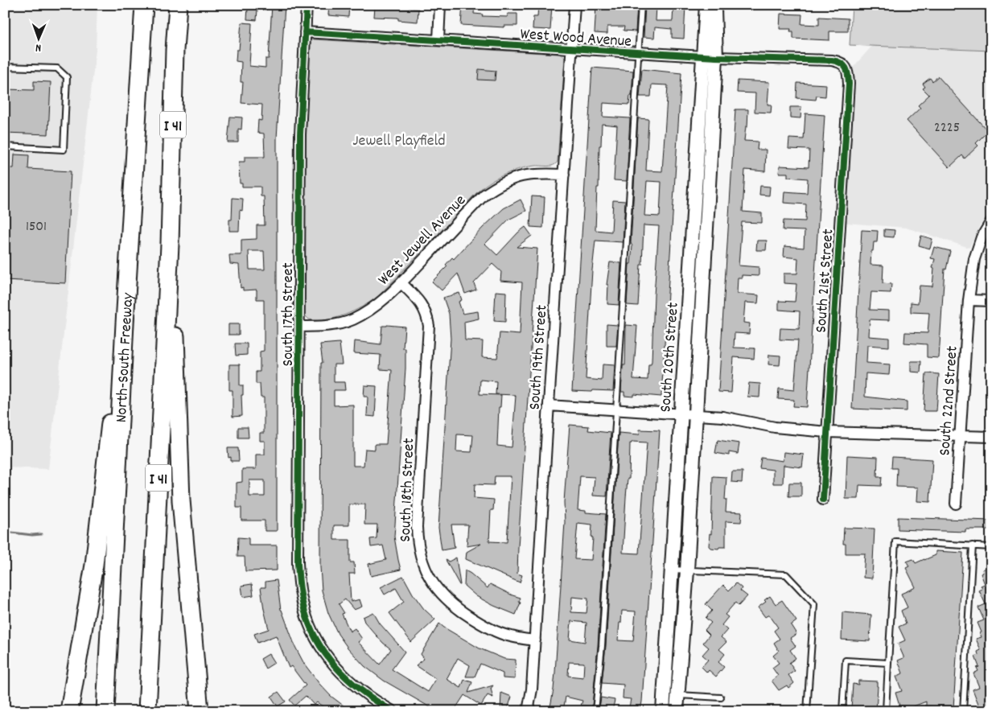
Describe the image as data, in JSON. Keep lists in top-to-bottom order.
{
  "streets": {
    "highway": ["I 41", "North-South Freeway"],
    "street": [
      "West Wood Avenue",
      "West Jewell Avenue",
      "South 21st Street",
      "South 17th Street",
      "South 19th Street",
      "South 20th Street",
      "South 22nd Street",
      "South 18th Street"
    ]
  },
  "crossings": [
    ["West Wood Avenue", "South 21st Street"],
    ["West Wood Avenue", "South 17th Street"],
    ["West Wood Avenue", "South 19th Street"],
    ["West Wood Avenue", "South 20th Street"],
    ["West Jewell Avenue", "South 17th Street"],
    ["West Jewell Avenue", "South 19th Street"],
    ["West Jewell Avenue", "South 18th Street"],
    ["South 19th Street", "South 18th Street"]
  ],
  "parks": ["Jewell Playfield"],
  "house_numbers": ["2225", "1501"],
  "north": "bottom"
}
